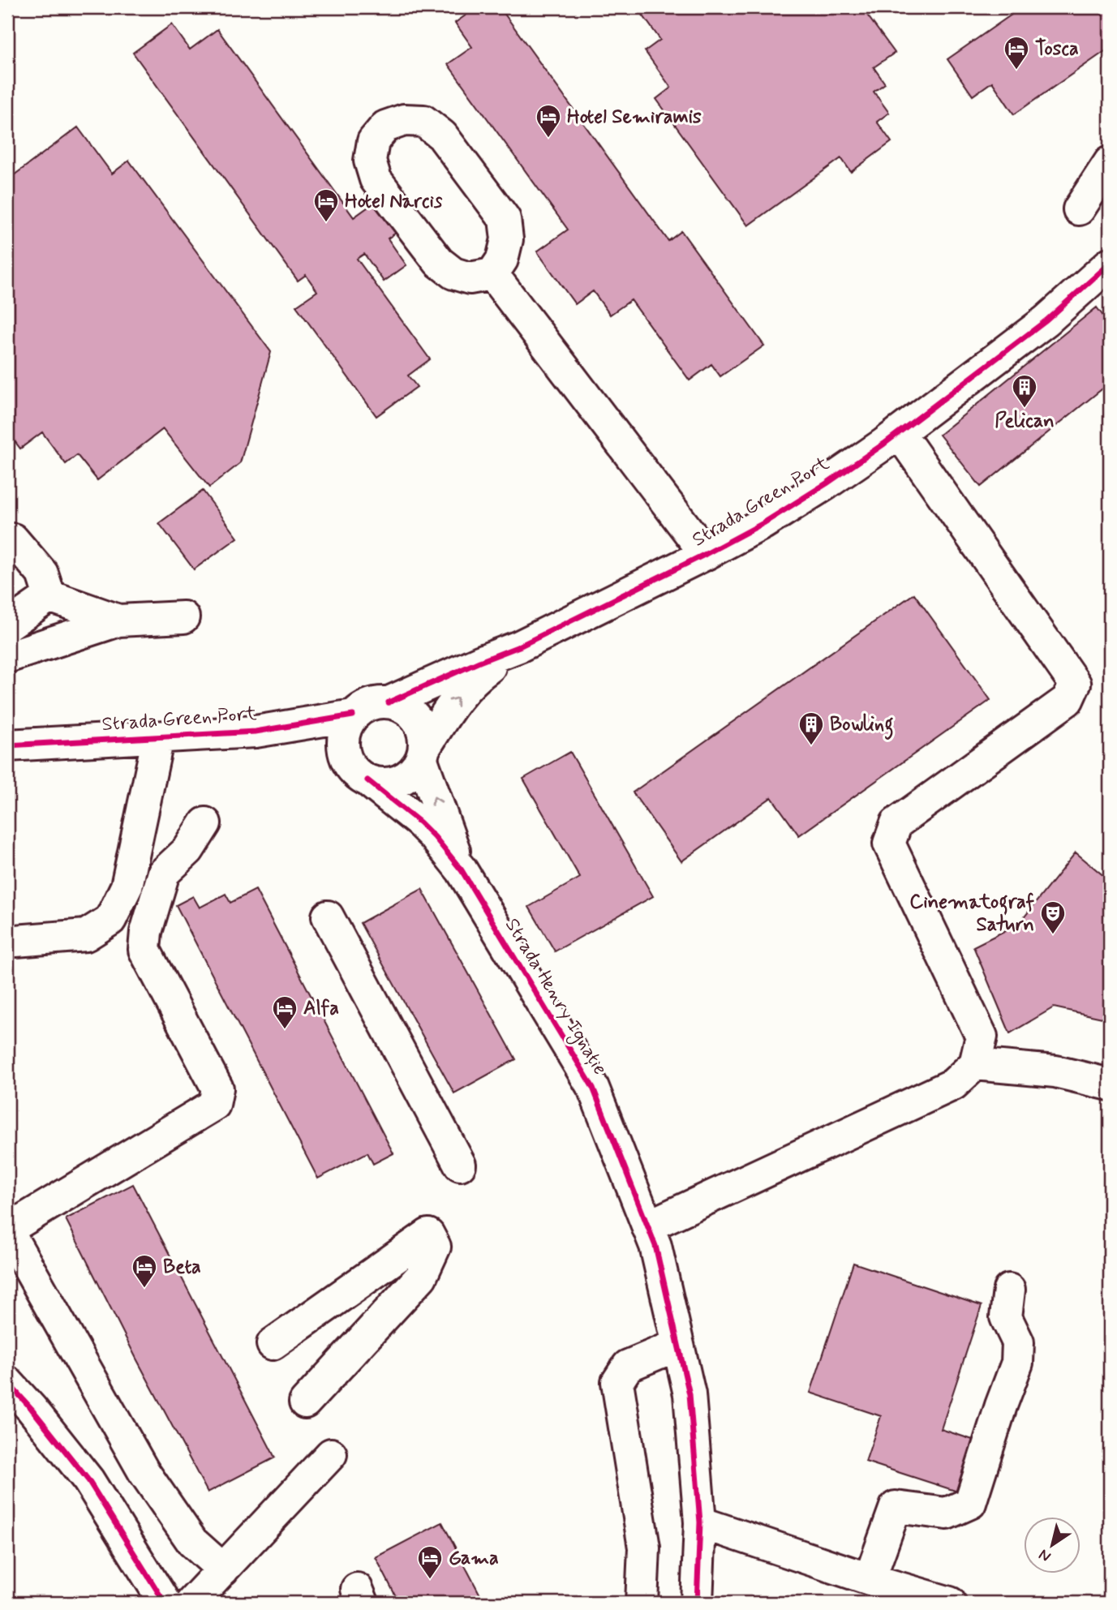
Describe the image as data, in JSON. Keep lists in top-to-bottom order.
{
  "streets": {
    "street": ["Strada Green Port", "Strada Henry Ignație"]
  },
  "crossings": [
    ["Strada Green Port", "Strada Henry Ignație"]
  ],
  "places": {
    "hotel": [
      "Tosca",
      "Hotel Semiramis",
      "Hotel Narcis",
      "Alfa",
      "Beta",
      "Gama"
    ],
    "building": ["Pelican", "Bowling"],
    "theatre": ["Cinematograf Saturn"]
  },
  "north": "bottom left"
}
